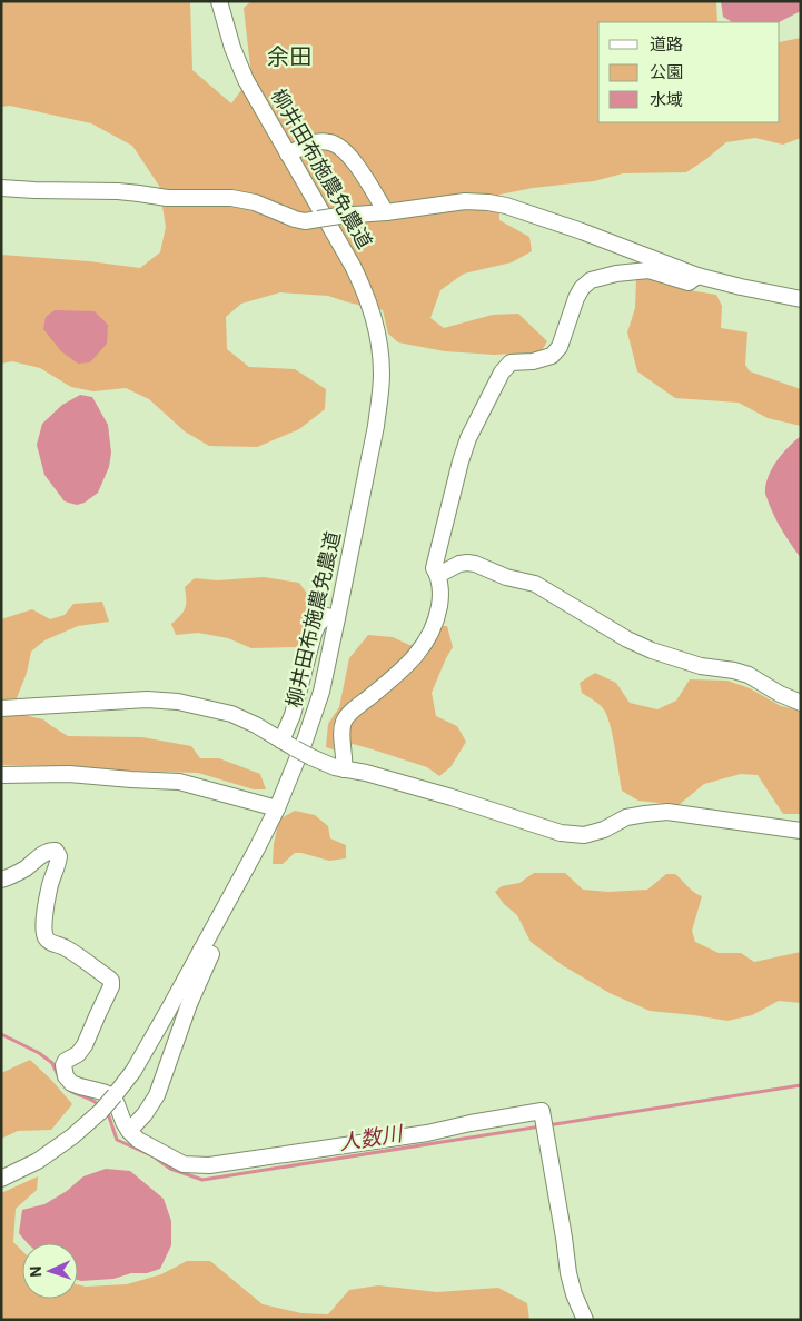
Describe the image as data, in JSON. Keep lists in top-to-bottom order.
{
  "streets": {
    "street": ["柳井田布施農免農道"]
  },
  "districts": ["余田"],
  "water": ["人数川"],
  "legend": ["道路", "公園", "水域"],
  "north": "left"
}
